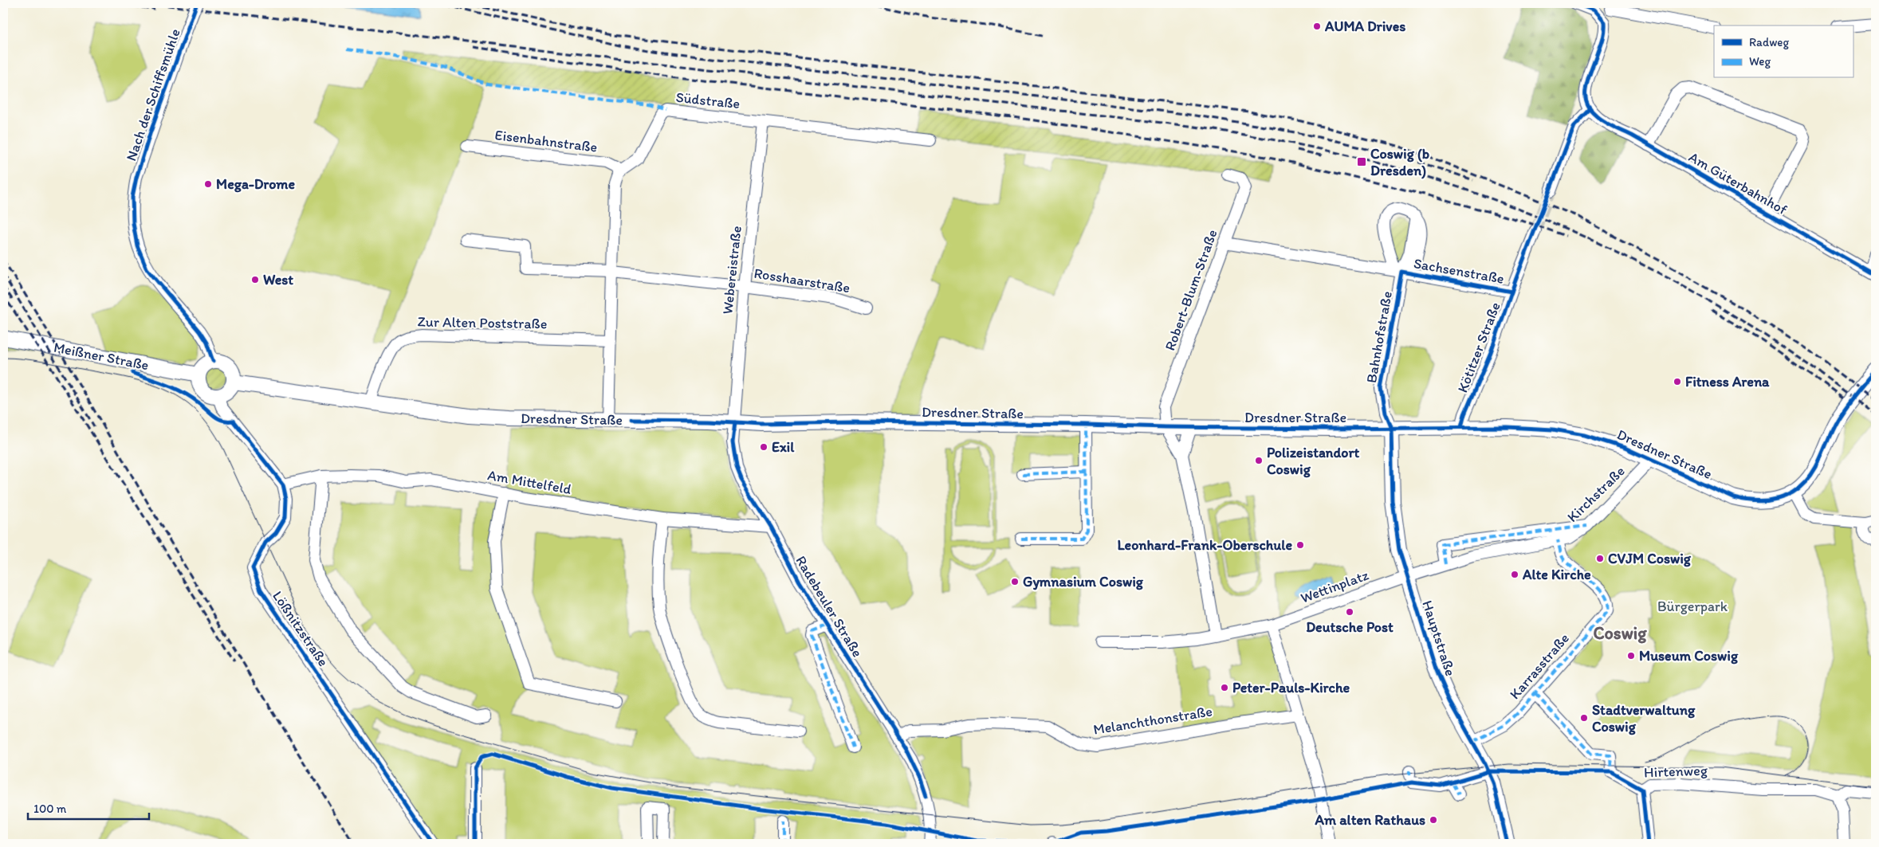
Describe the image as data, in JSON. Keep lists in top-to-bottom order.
{
  "streets": {
    "main road": ["Meißner Straße", "Dresdner Straße", "Hauptstraße"],
    "street": [
      "Nach der Schiffsmühle",
      "Südstraße",
      "Eisenbahnstraße",
      "Am Güterbahnhof",
      "Webereistraße",
      "Sachsenstraße",
      "Rosshaarstraße",
      "Robert-Blum-Straße",
      "Zur Alten Poststraße",
      "Bahnhofstraße",
      "Kötitzer Straße",
      "Am Mittelfeld",
      "Kirchstraße",
      "Wettinplatz",
      "Radebeuler Straße",
      "Lößnitzstraße",
      "Karrasstraße",
      "Melanchthonstraße",
      "Hirtenweg"
    ]
  },
  "crossings": [
    ["Nach der Schiffsmühle", "Meißner Straße"],
    ["Nach der Schiffsmühle", "Dresdner Straße"],
    ["Südstraße", "Eisenbahnstraße"],
    ["Südstraße", "Webereistraße"],
    ["Webereistraße", "Rosshaarstraße"],
    ["Webereistraße", "Dresdner Straße"],
    ["Webereistraße", "Radebeuler Straße"],
    ["Sachsenstraße", "Robert-Blum-Straße"],
    ["Sachsenstraße", "Bahnhofstraße"],
    ["Sachsenstraße", "Kötitzer Straße"],
    ["Robert-Blum-Straße", "Dresdner Straße"],
    ["Zur Alten Poststraße", "Dresdner Straße"],
    ["Bahnhofstraße", "Dresdner Straße"],
    ["Bahnhofstraße", "Hauptstraße"],
    ["Kötitzer Straße", "Dresdner Straße"],
    ["Meißner Straße", "Dresdner Straße"],
    ["Dresdner Straße", "Kirchstraße"],
    ["Dresdner Straße", "Radebeuler Straße"],
    ["Dresdner Straße", "Hauptstraße"],
    ["Am Mittelfeld", "Radebeuler Straße"],
    ["Am Mittelfeld", "Lößnitzstraße"],
    ["Kirchstraße", "Wettinplatz"],
    ["Kirchstraße", "Karrasstraße"],
    ["Wettinplatz", "Hauptstraße"],
    ["Radebeuler Straße", "Melanchthonstraße"],
    ["Hauptstraße", "Karrasstraße"],
    ["Karrasstraße", "Hirtenweg"]
  ],
  "districts": ["Coswig"],
  "parks": ["Bürgerpark"],
  "places": {
    "other": [
      "AUMA Drives",
      "Mega-Drome",
      "West",
      "Fitness Arena",
      "Exil",
      "Polizeistandort Coswig",
      "Leonhard-Frank-Oberschule",
      "CVJM Coswig",
      "Alte Kirche",
      "Gymnasium Coswig",
      "Deutsche Post",
      "Museum Coswig",
      "Peter-Pauls-Kirche",
      "Stadtverwaltung Coswig",
      "Am alten Rathaus"
    ],
    "transit": ["Coswig (b Dresden)"]
  },
  "legend": ["Radweg", "Weg"],
  "scale_bar": "100 m"
}
